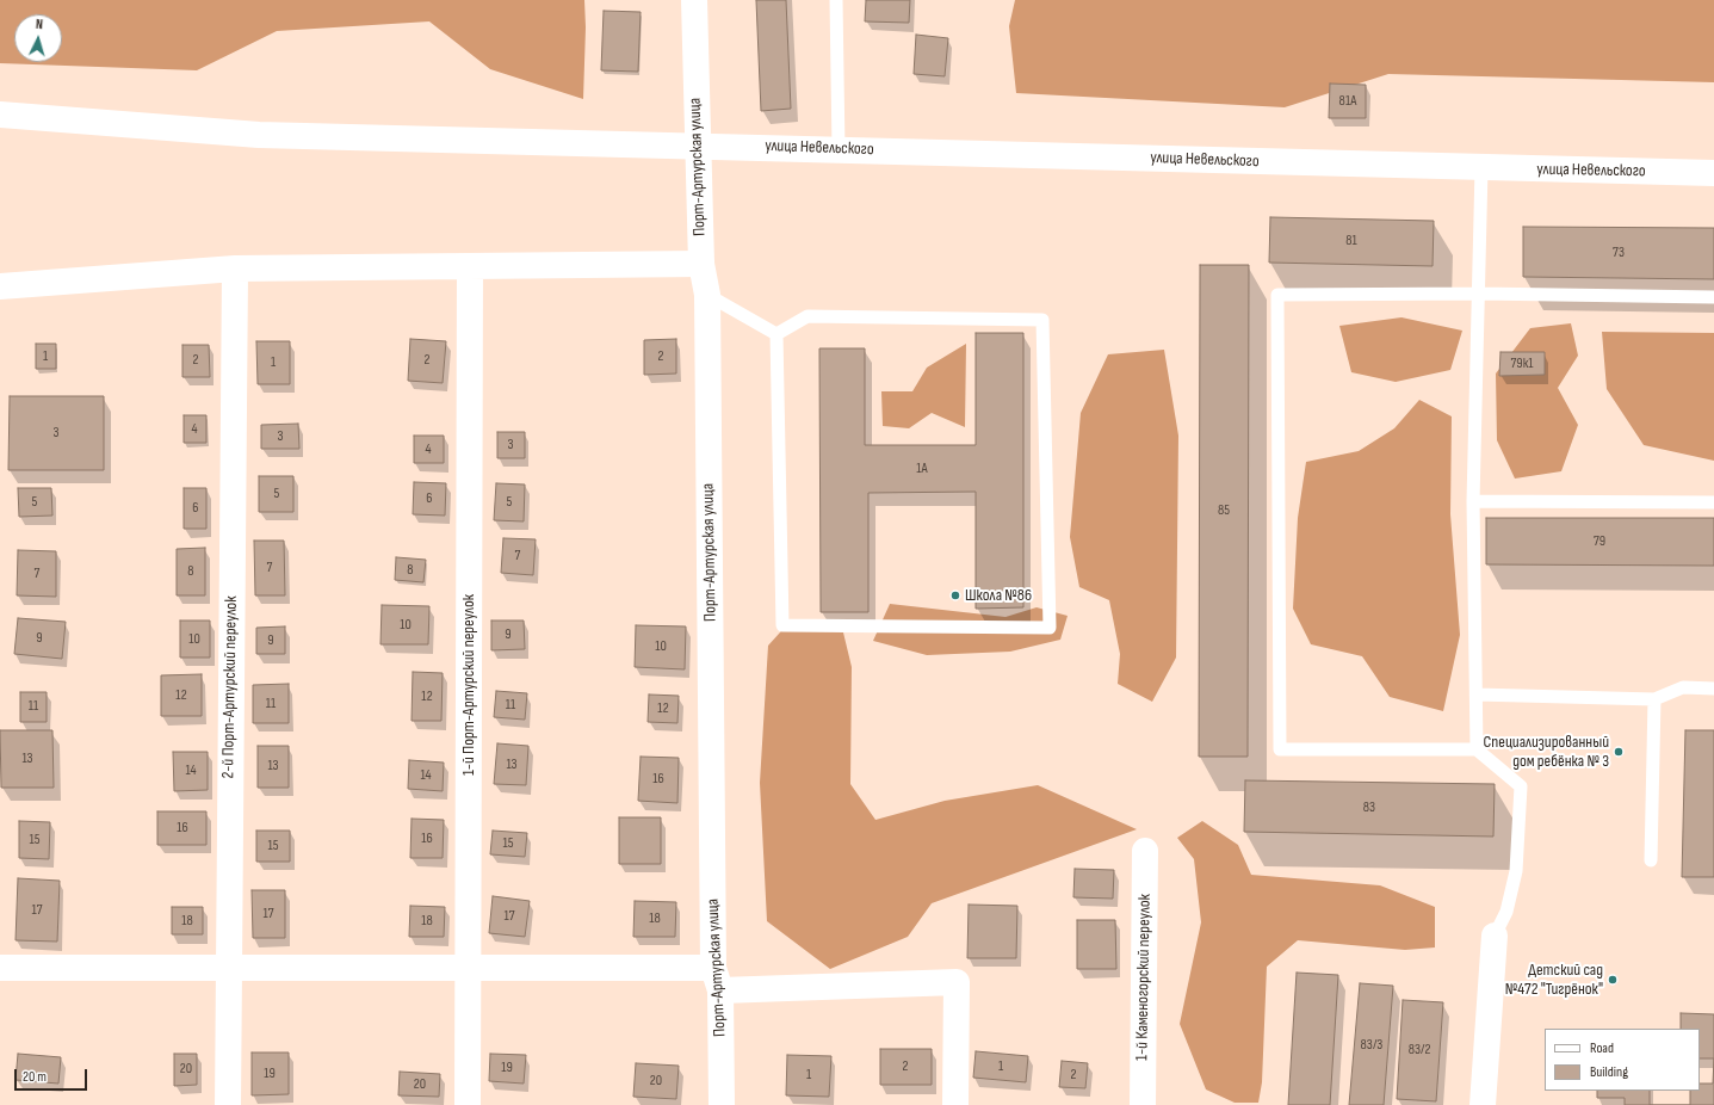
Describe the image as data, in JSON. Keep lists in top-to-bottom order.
{
  "streets": {
    "street": [
      "улица Невельского",
      "Порт-Артурская улица",
      "1-й Порт-Артурский переулок",
      "2-й Порт-Артурский переулок",
      "1-й Каменогорский переулок"
    ]
  },
  "crossings": [
    ["улица Невельского", "Порт-Артурская улица"]
  ],
  "places": ["Школа №86", "Специализированный дом ребёнка № 3", "Детский сад №472 \"Тигрёнок\""],
  "house_numbers": [
    "81А",
    "81",
    "73",
    "1",
    "2",
    "2",
    "2",
    "1",
    "79к1",
    "4",
    "3",
    "3",
    "3",
    "4",
    "1А",
    "5",
    "6",
    "5",
    "5",
    "6",
    "85",
    "79",
    "7",
    "7",
    "8",
    "8",
    "7",
    "10",
    "9",
    "9",
    "10",
    "9",
    "10",
    "12",
    "12",
    "11",
    "11",
    "11",
    "12",
    "13",
    "13",
    "13",
    "14",
    "14",
    "16",
    "83",
    "16",
    "16",
    "15",
    "15",
    "15",
    "17",
    "17",
    "17",
    "18",
    "18",
    "18",
    "83/3",
    "83/2",
    "2",
    "1",
    "19",
    "20",
    "19",
    "1",
    "2",
    "20",
    "20"
  ],
  "legend": ["Road", "Building"],
  "scale_bar": "20 m",
  "north": "top"
}
